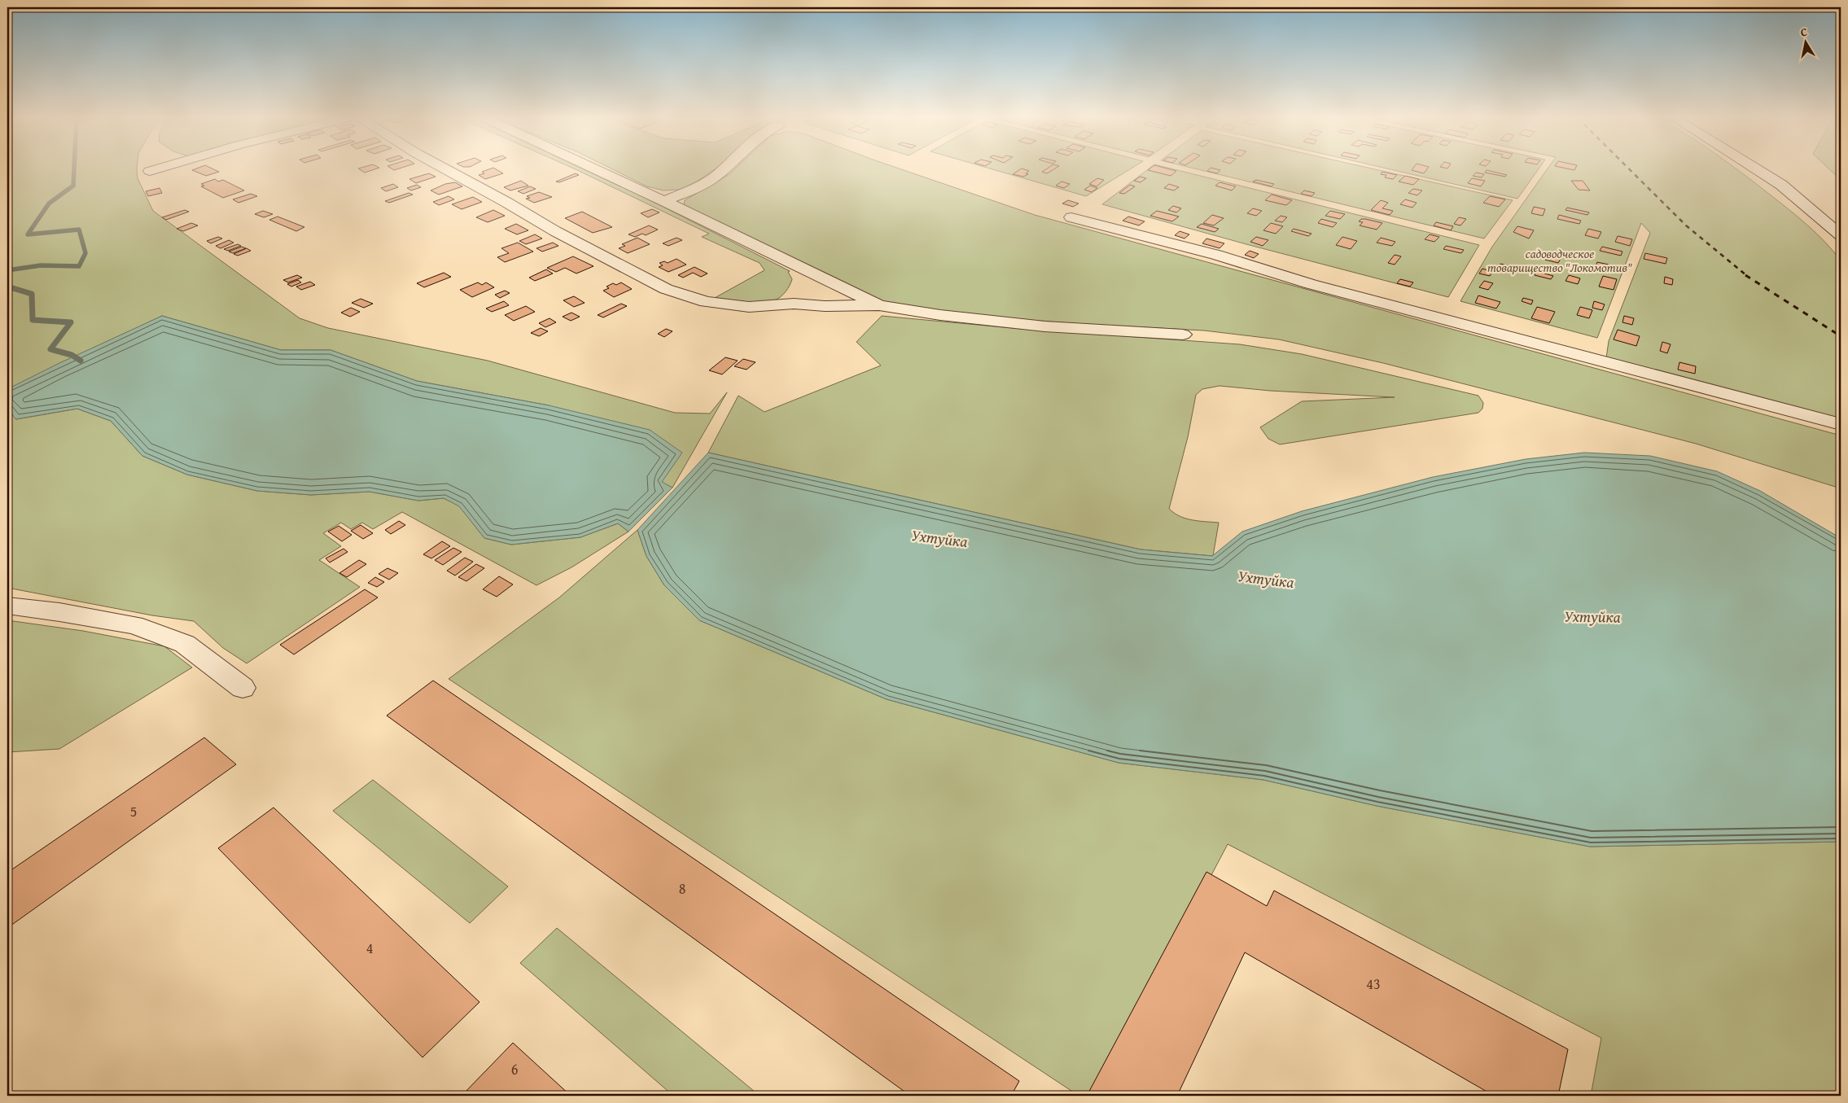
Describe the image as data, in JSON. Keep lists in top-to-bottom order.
{
  "water": ["Ухтуйка"],
  "parks": ["садоводческое товарищество \"Локомотив\""],
  "house_numbers": [
    "5",
    "8",
    "4",
    "43",
    "6"
  ],
  "north": "top"
}
